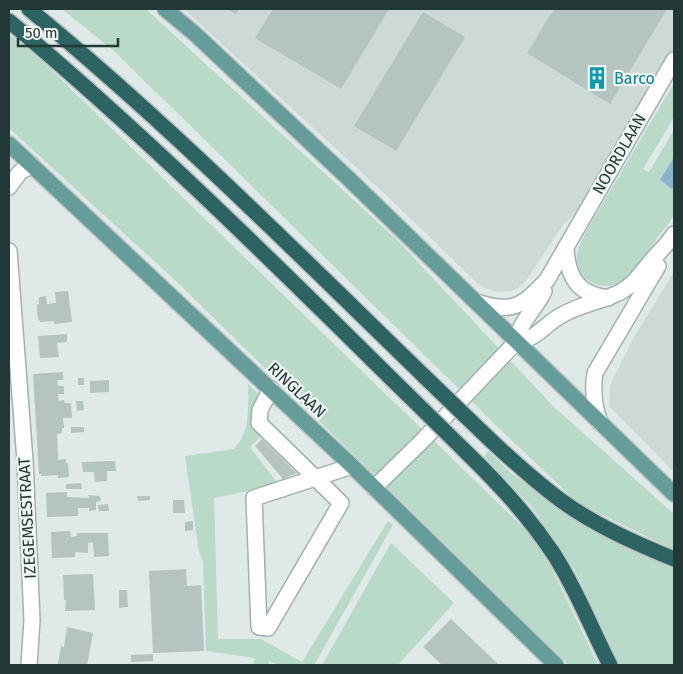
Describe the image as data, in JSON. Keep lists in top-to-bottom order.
{
  "streets": {
    "main road": ["RINGLAAN"],
    "street": ["NOORDLAAN", "IZEGEMSESTRAAT"]
  },
  "crossings": [
    ["NOORDLAAN", "RINGLAAN"]
  ],
  "places": {
    "building": ["Barco"]
  },
  "scale_bar": "50 m"
}
